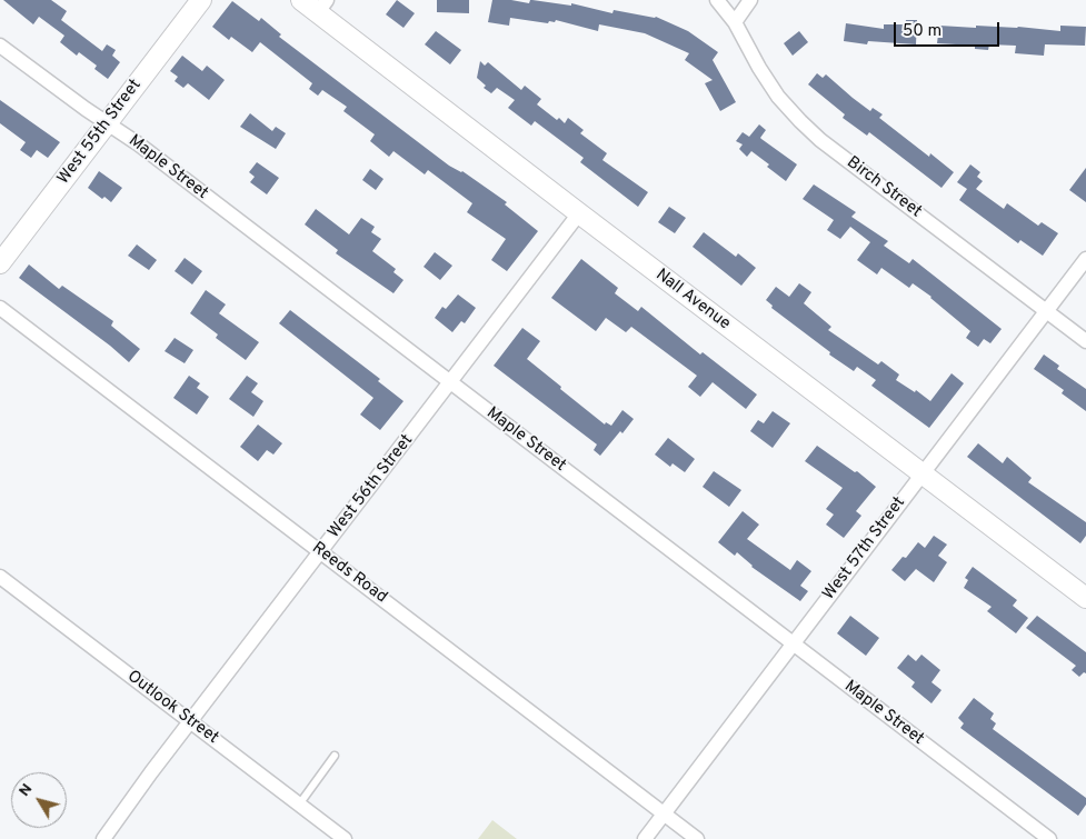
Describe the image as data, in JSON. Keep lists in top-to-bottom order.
{
  "streets": {
    "street": [
      "West 55th Street",
      "Maple Street",
      "Birch Street",
      "Nall Avenue",
      "West 56th Street",
      "West 57th Street",
      "Reeds Road",
      "Outlook Street"
    ]
  },
  "crossings": [
    ["West 55th Street", "Maple Street"],
    ["Maple Street", "West 56th Street"],
    ["Maple Street", "West 57th Street"],
    ["Birch Street", "West 57th Street"],
    ["Nall Avenue", "West 56th Street"],
    ["Nall Avenue", "West 57th Street"],
    ["West 56th Street", "Reeds Road"],
    ["West 56th Street", "Outlook Street"],
    ["West 57th Street", "Reeds Road"]
  ],
  "scale_bar": "50 m",
  "north": "top left"
}
